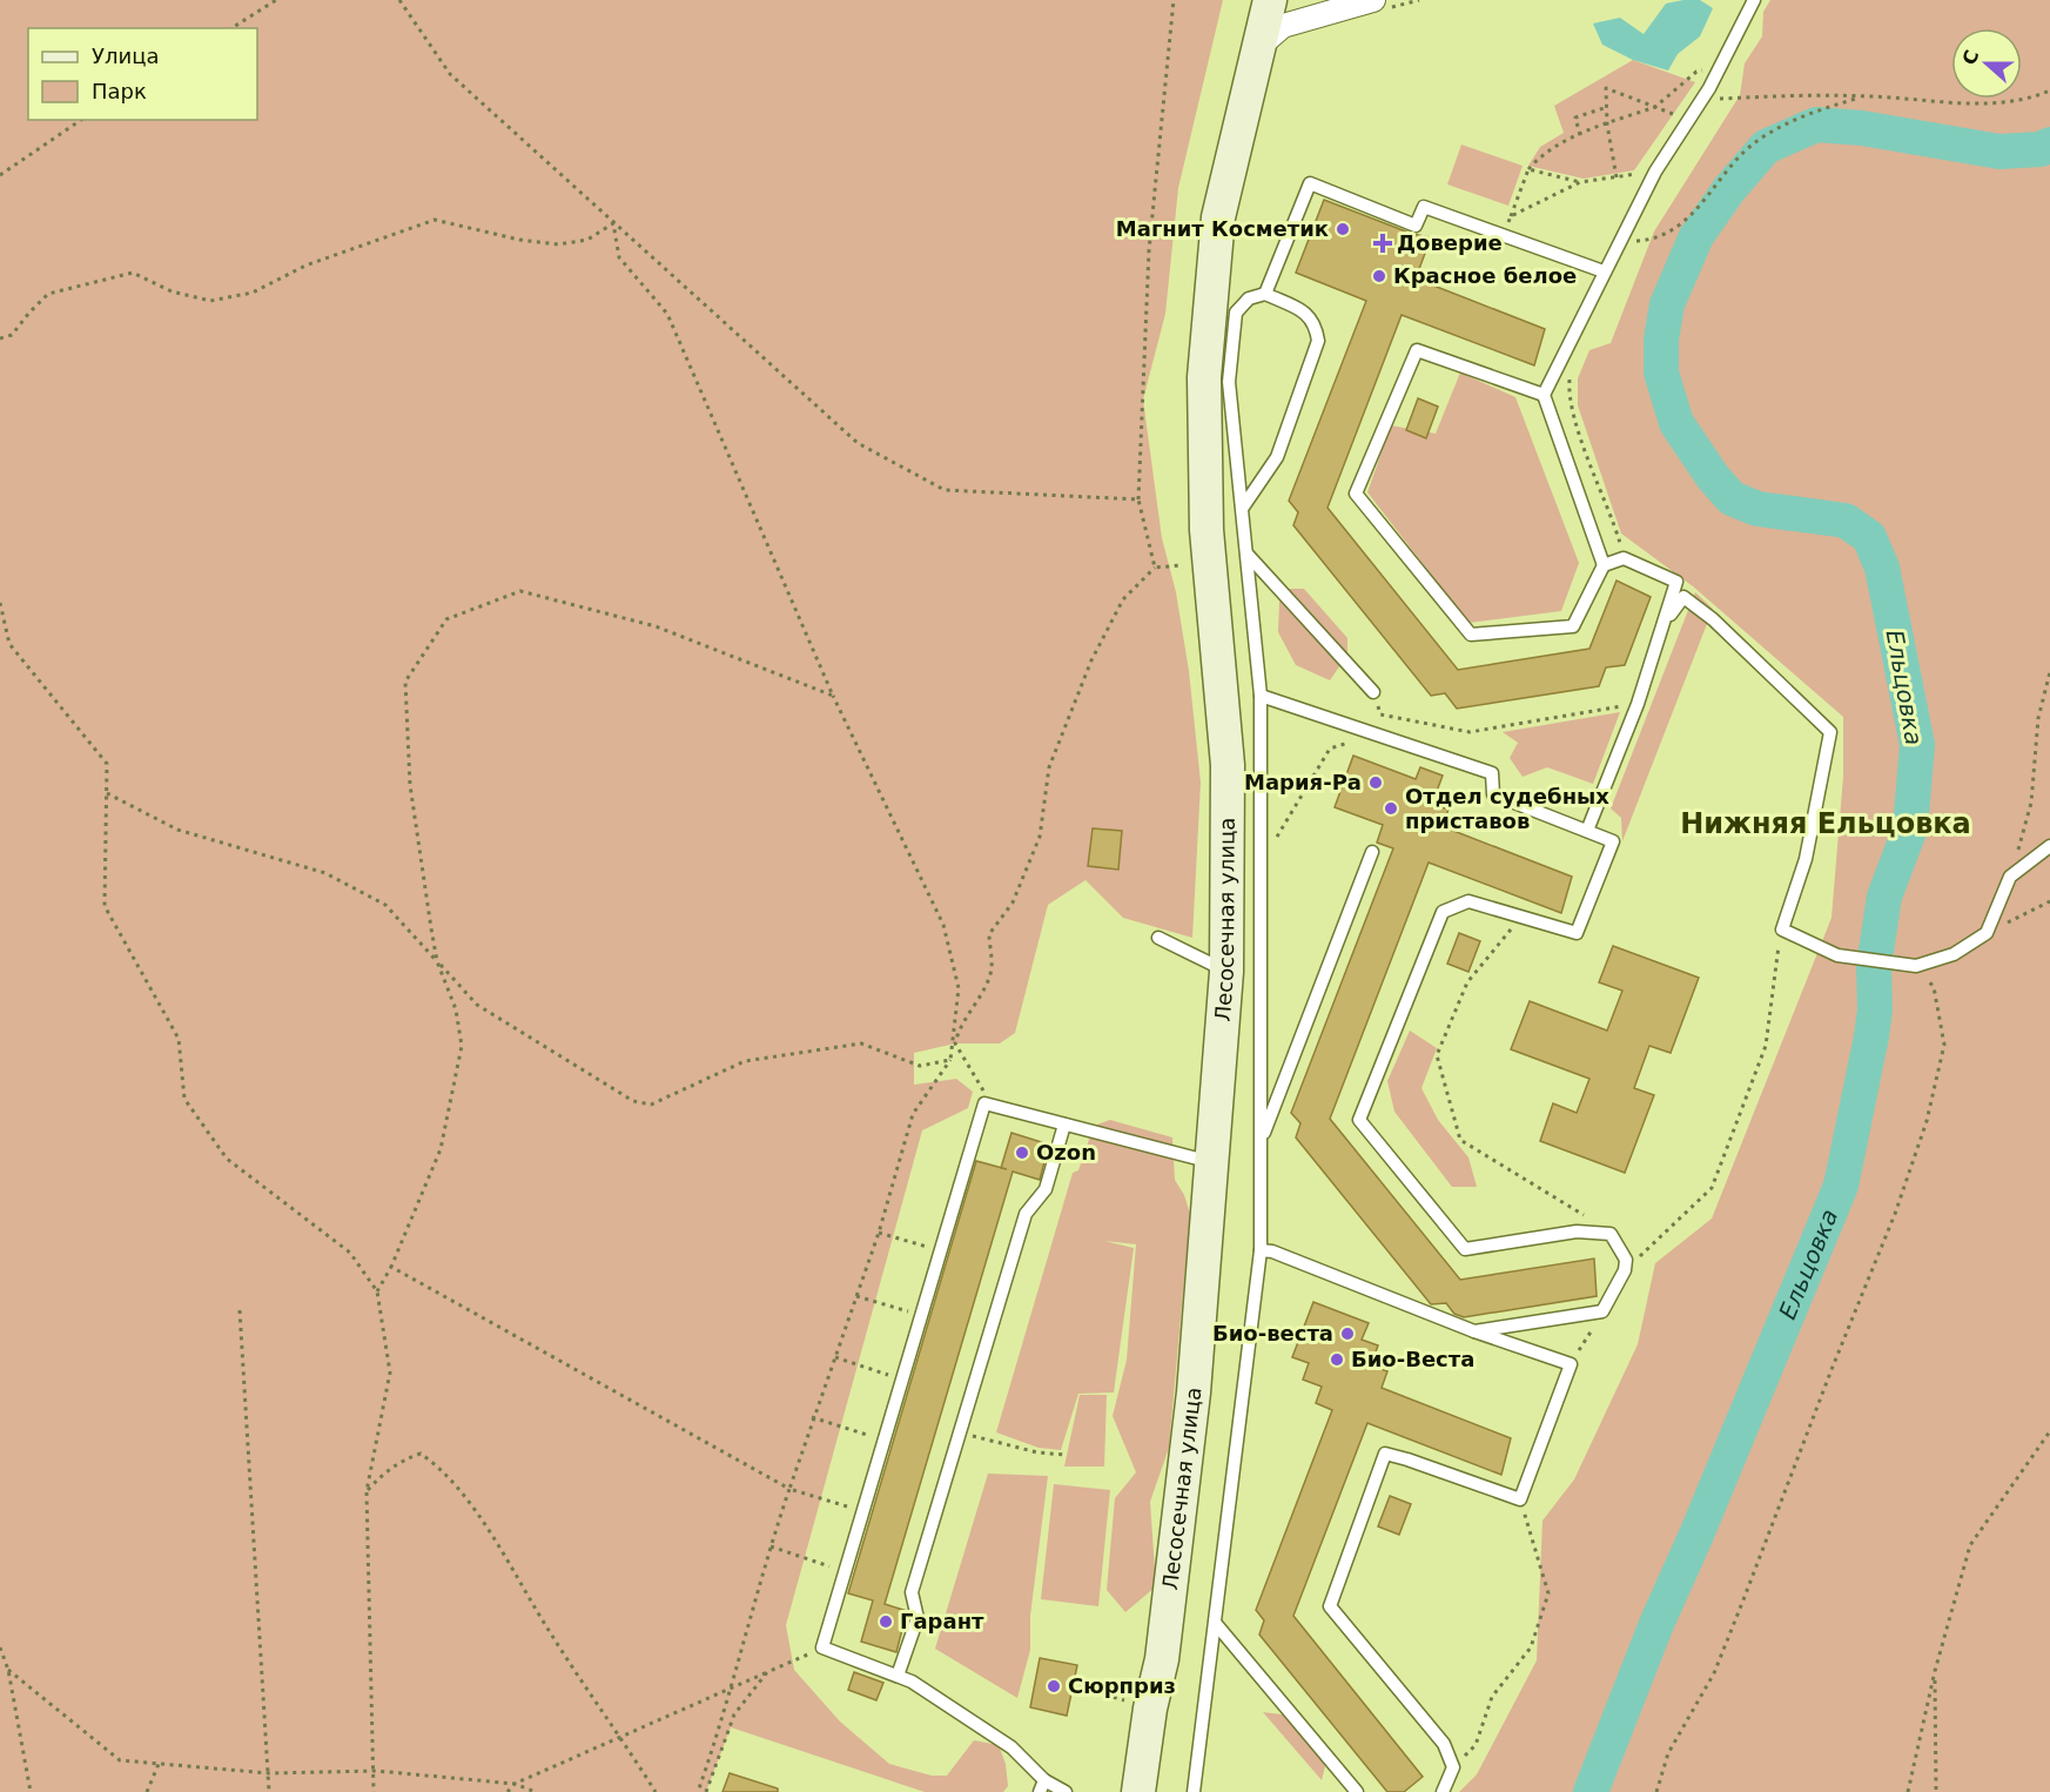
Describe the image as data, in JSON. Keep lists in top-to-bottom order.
{
  "streets": {
    "street": ["Лесосечная улица"]
  },
  "districts": ["Нижняя Ельцовка"],
  "water": ["Ельцовка"],
  "places": {
    "other": [
      "Магнит Косметик",
      "Красное белое",
      "Мария-Ра",
      "Отдел судебных приставов",
      "Ozon",
      "Био-веста",
      "Био-Веста",
      "Гарант",
      "Сюрприз"
    ],
    "health": ["Доверие"]
  },
  "legend": ["Улица", "Парк"],
  "north": "left"
}
